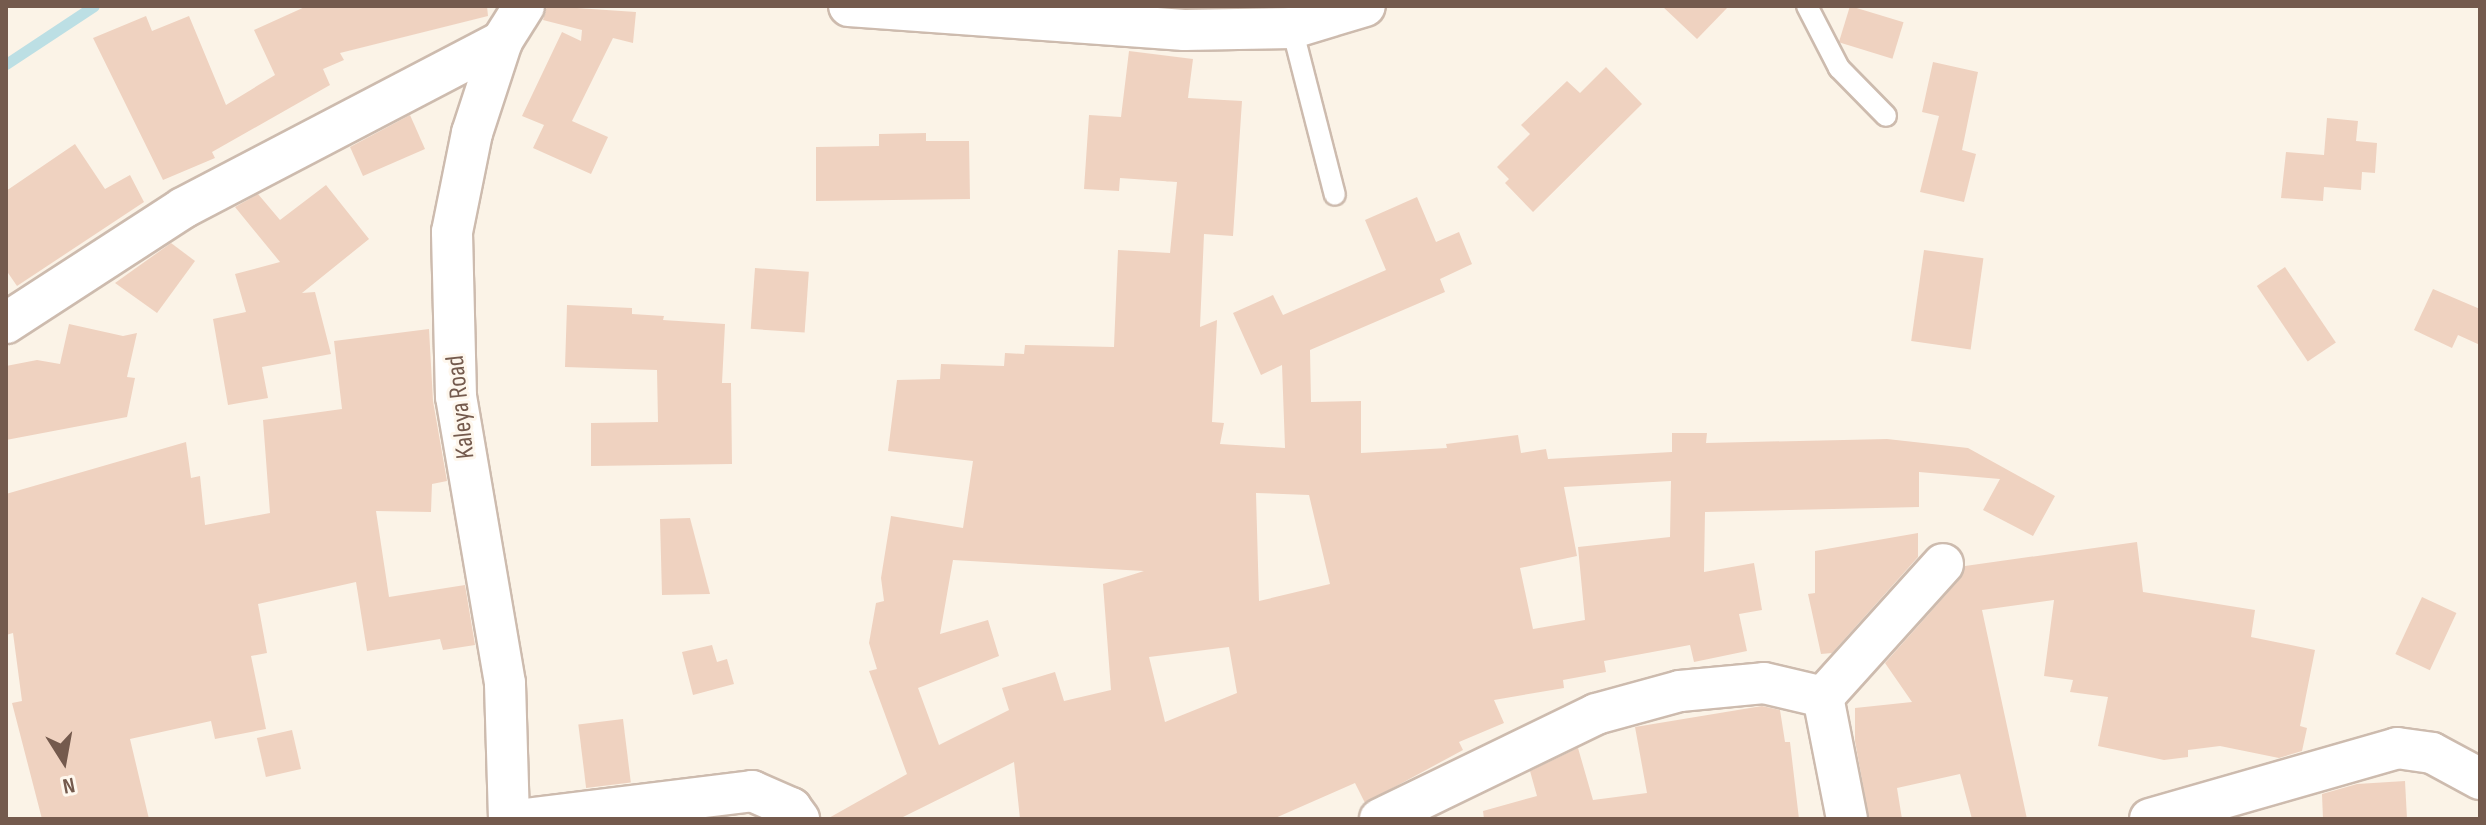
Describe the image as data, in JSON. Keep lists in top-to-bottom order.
{
  "streets": {
    "street": ["Kaleya Road"]
  },
  "north": "bottom"
}
